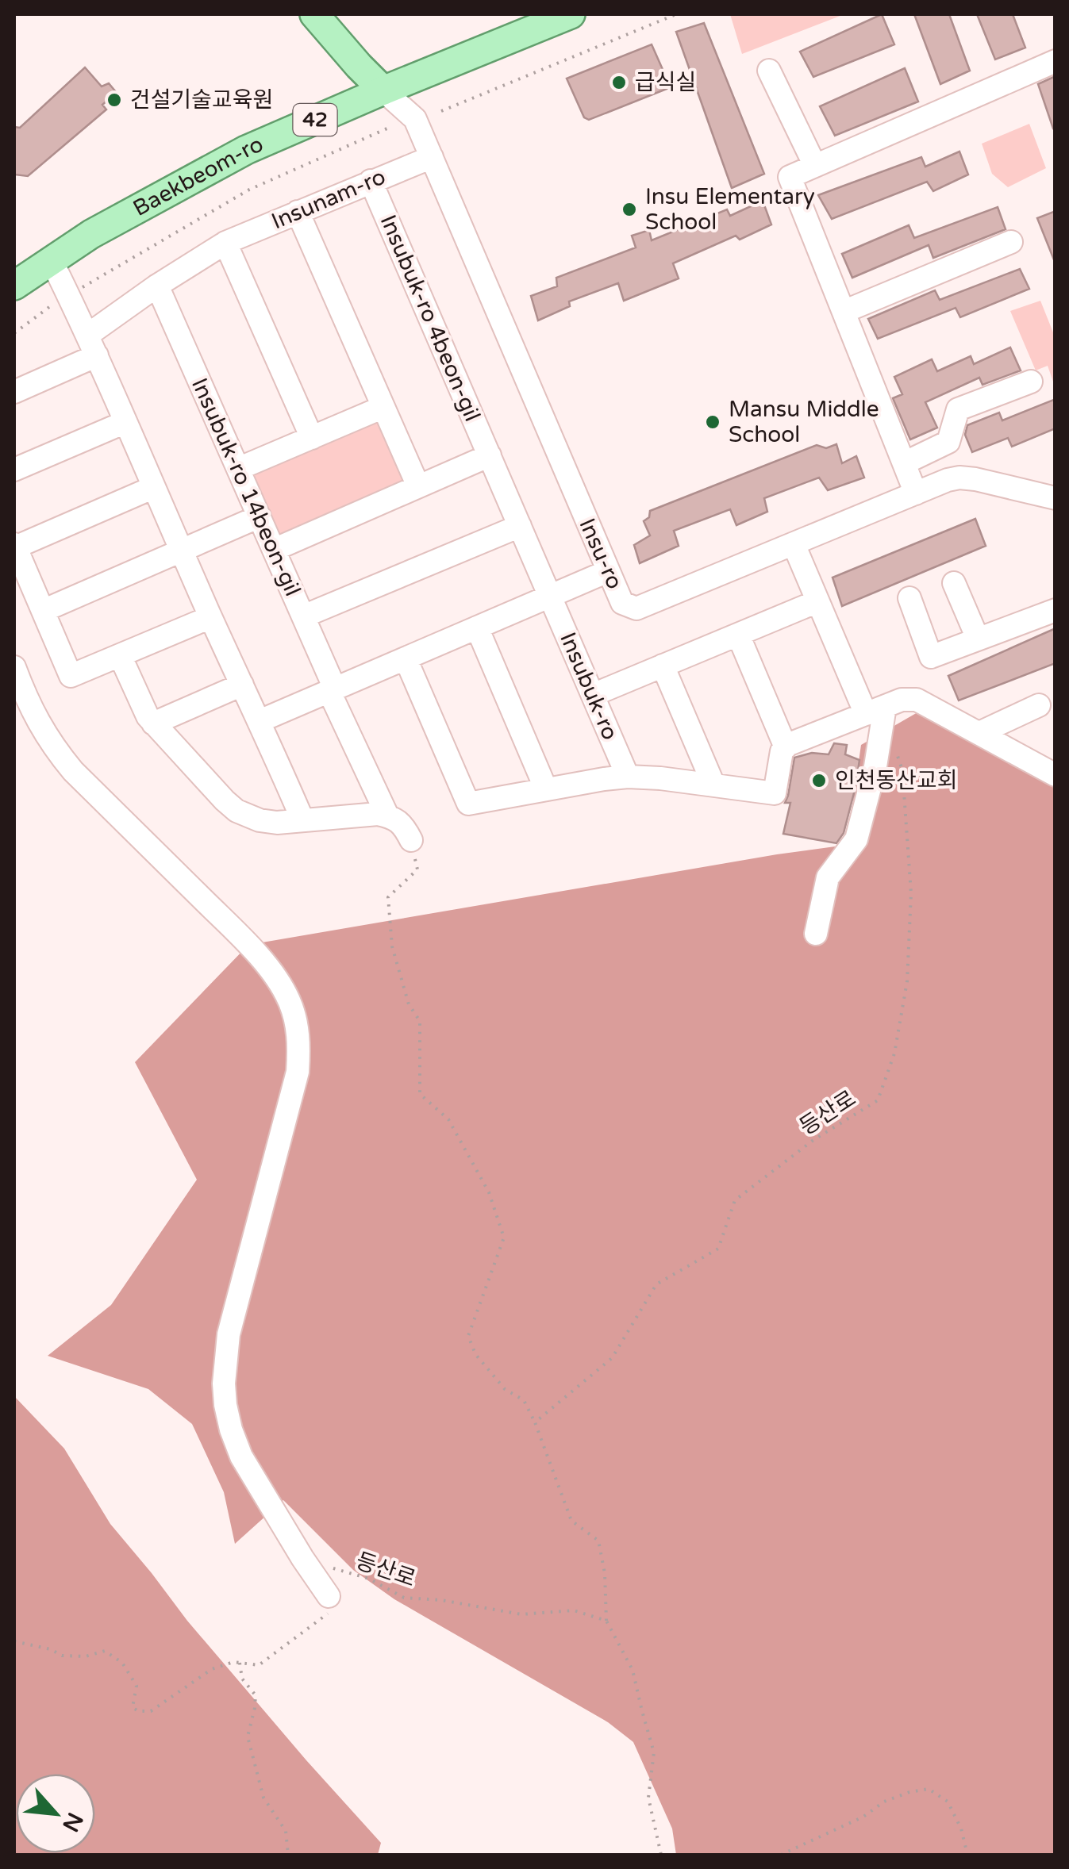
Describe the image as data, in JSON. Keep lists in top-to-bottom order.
{
  "streets": {
    "main road": ["42", "Baekbeom-ro"],
    "street": [
      "Insunam-ro",
      "Insubuk-ro 4beon-gil",
      "Insubuk-ro 14beon-gil",
      "Insu-ro",
      "Insubuk-ro"
    ],
    "path": ["등산로"]
  },
  "crossings": [
    ["Baekbeom-ro", "Insu-ro"],
    ["Insunam-ro", "Insubuk-ro 4beon-gil"],
    ["Insunam-ro", "Insubuk-ro 14beon-gil"],
    ["Insunam-ro", "Insu-ro"],
    ["Insubuk-ro 4beon-gil", "Insubuk-ro"]
  ],
  "places": [
    "급식실",
    "건설기술교육원",
    "Insu Elementary School",
    "Mansu Middle School",
    "인천동산교회"
  ],
  "north": "bottom right"
}
